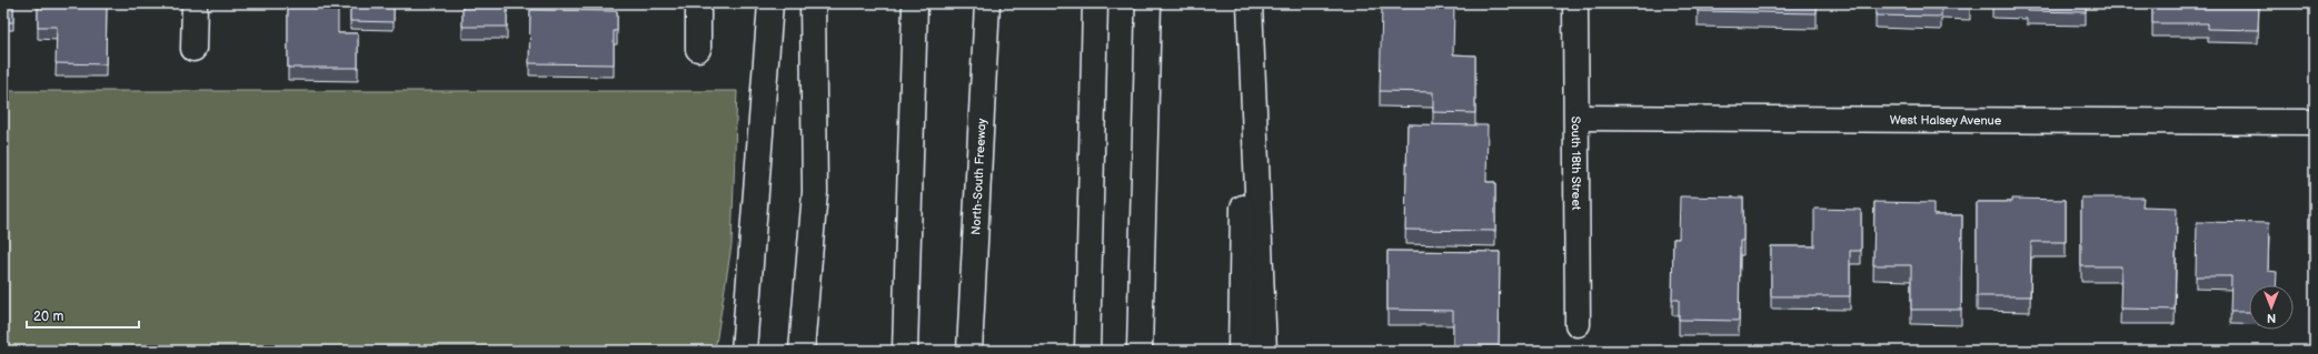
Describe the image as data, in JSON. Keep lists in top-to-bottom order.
{
  "streets": {
    "main road": ["West Halsey Avenue", "South 18th Street", "North-South Freeway"]
  },
  "crossings": [
    ["West Halsey Avenue", "South 18th Street"]
  ],
  "scale_bar": "20 m",
  "north": "bottom"
}
